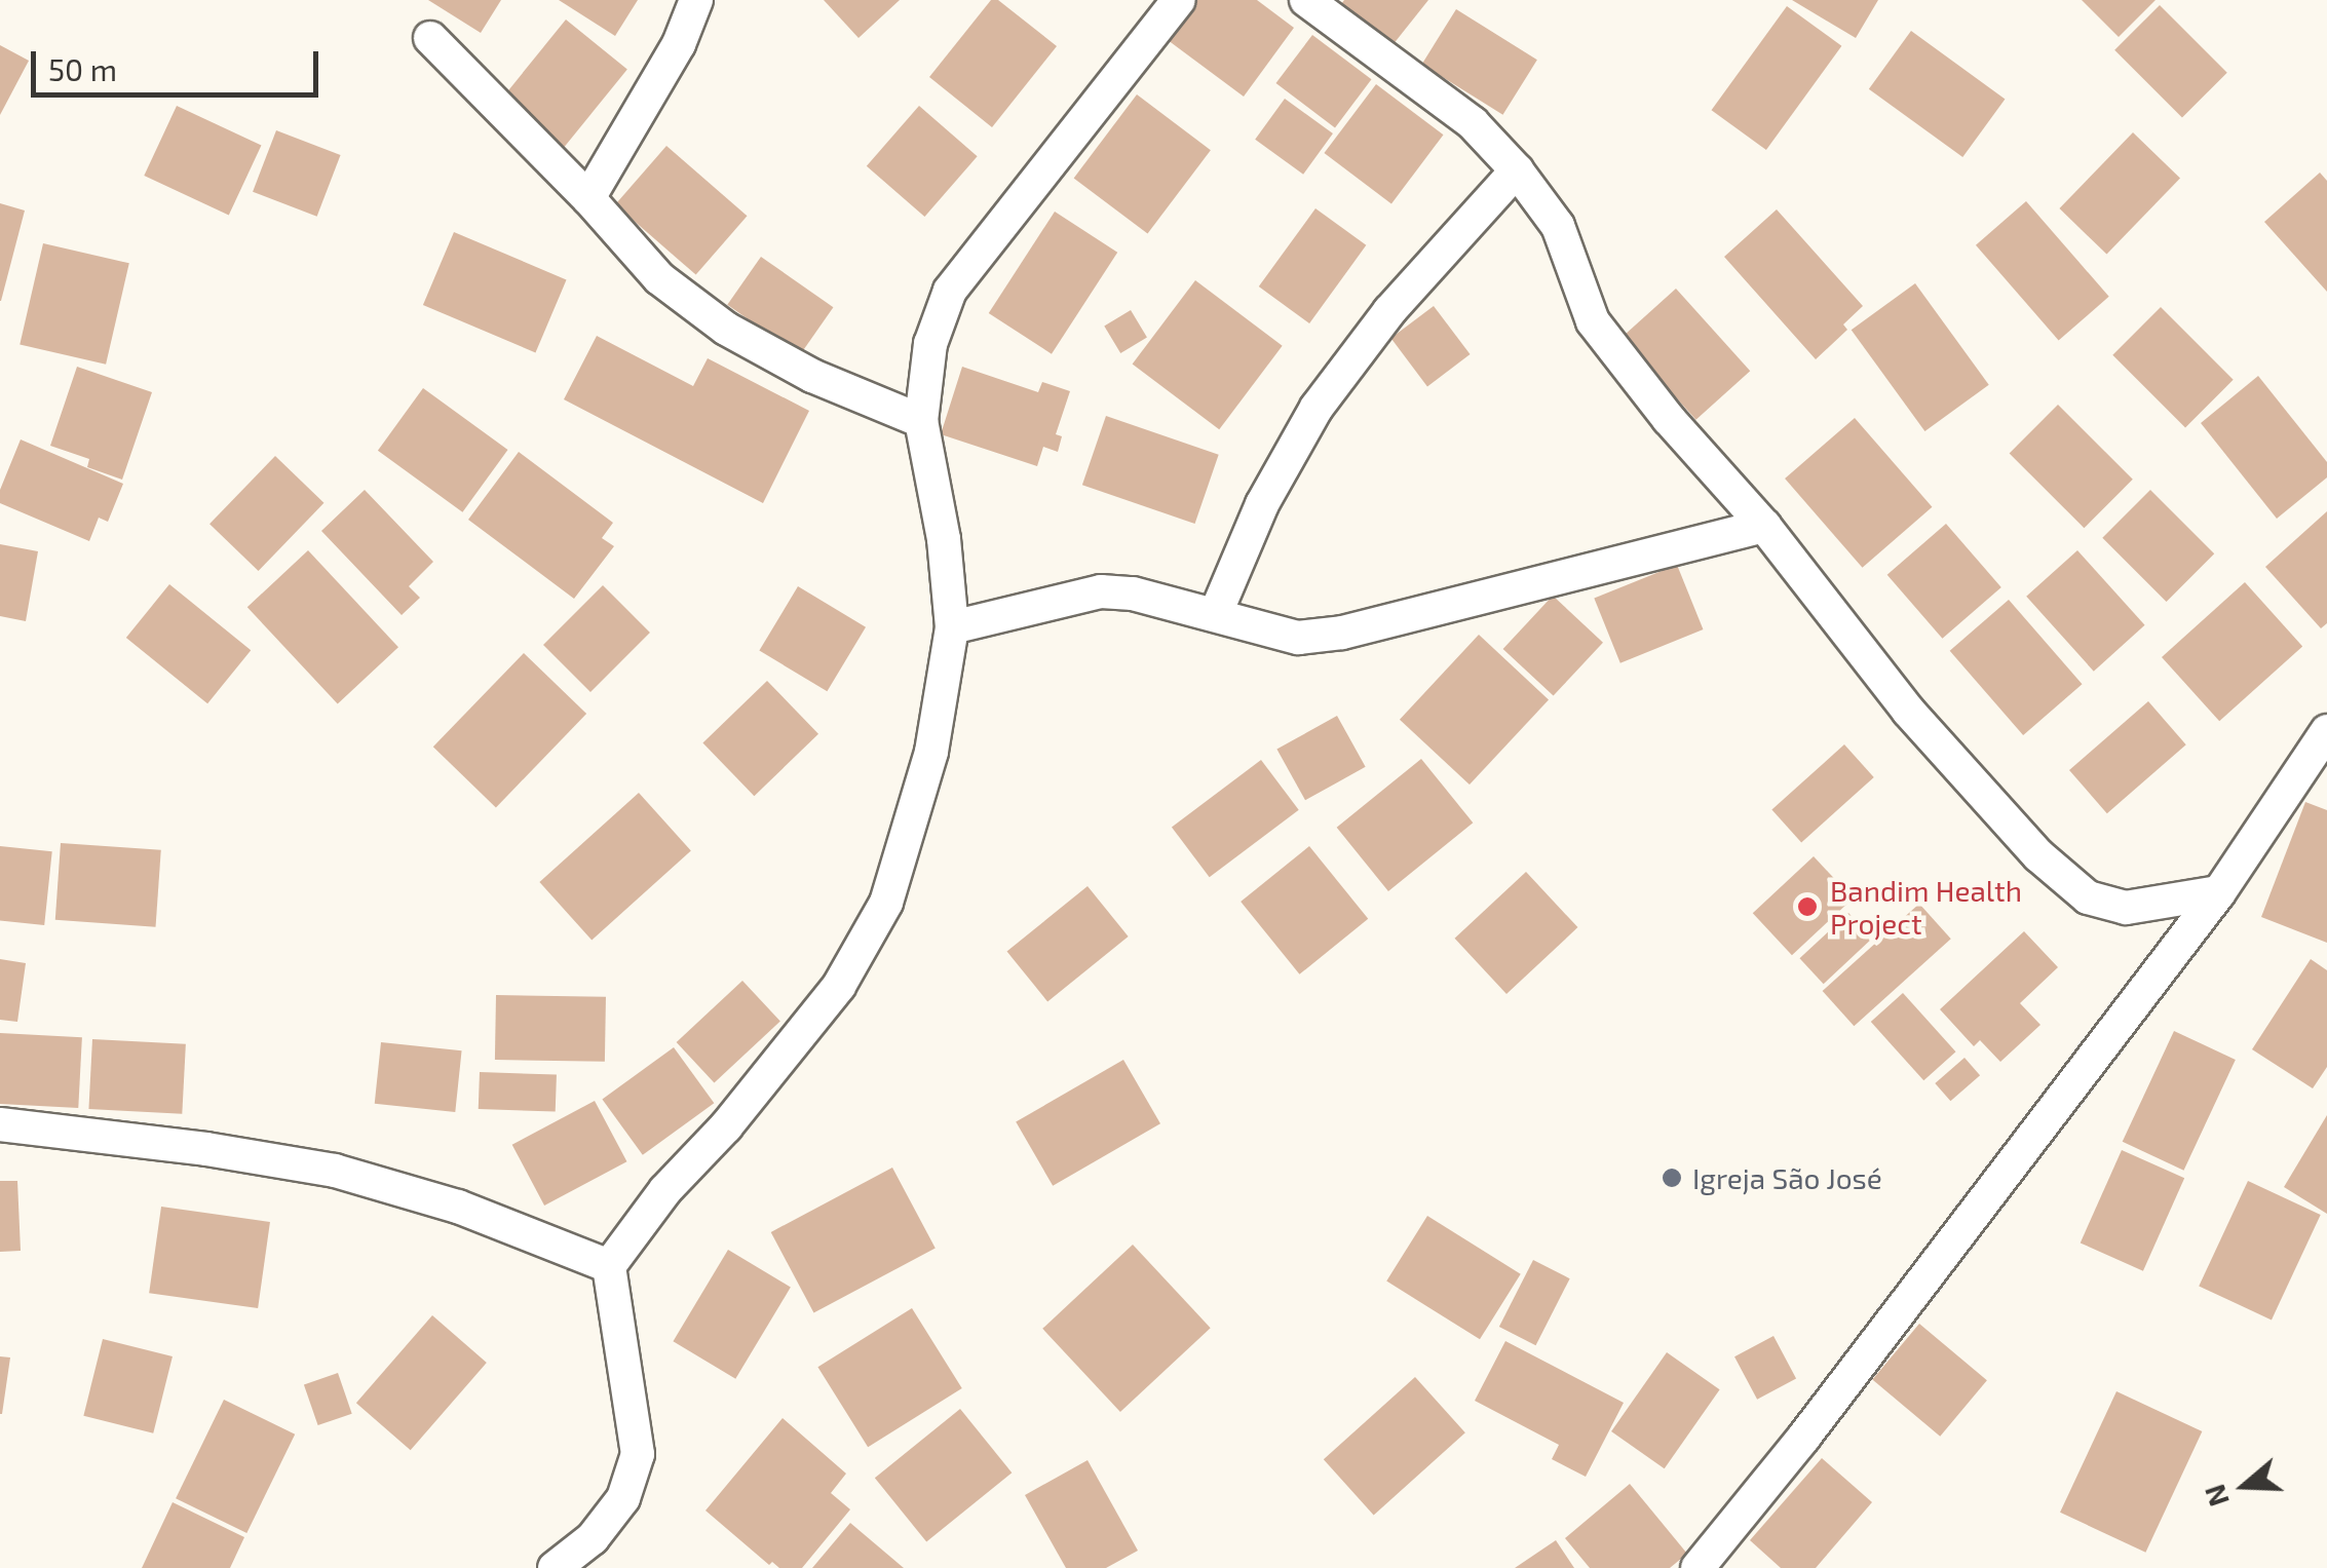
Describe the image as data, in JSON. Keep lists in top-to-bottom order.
{
  "places": ["Bandim Health Project", "Igreja São José"],
  "scale_bar": "50 m",
  "north": "left"
}
